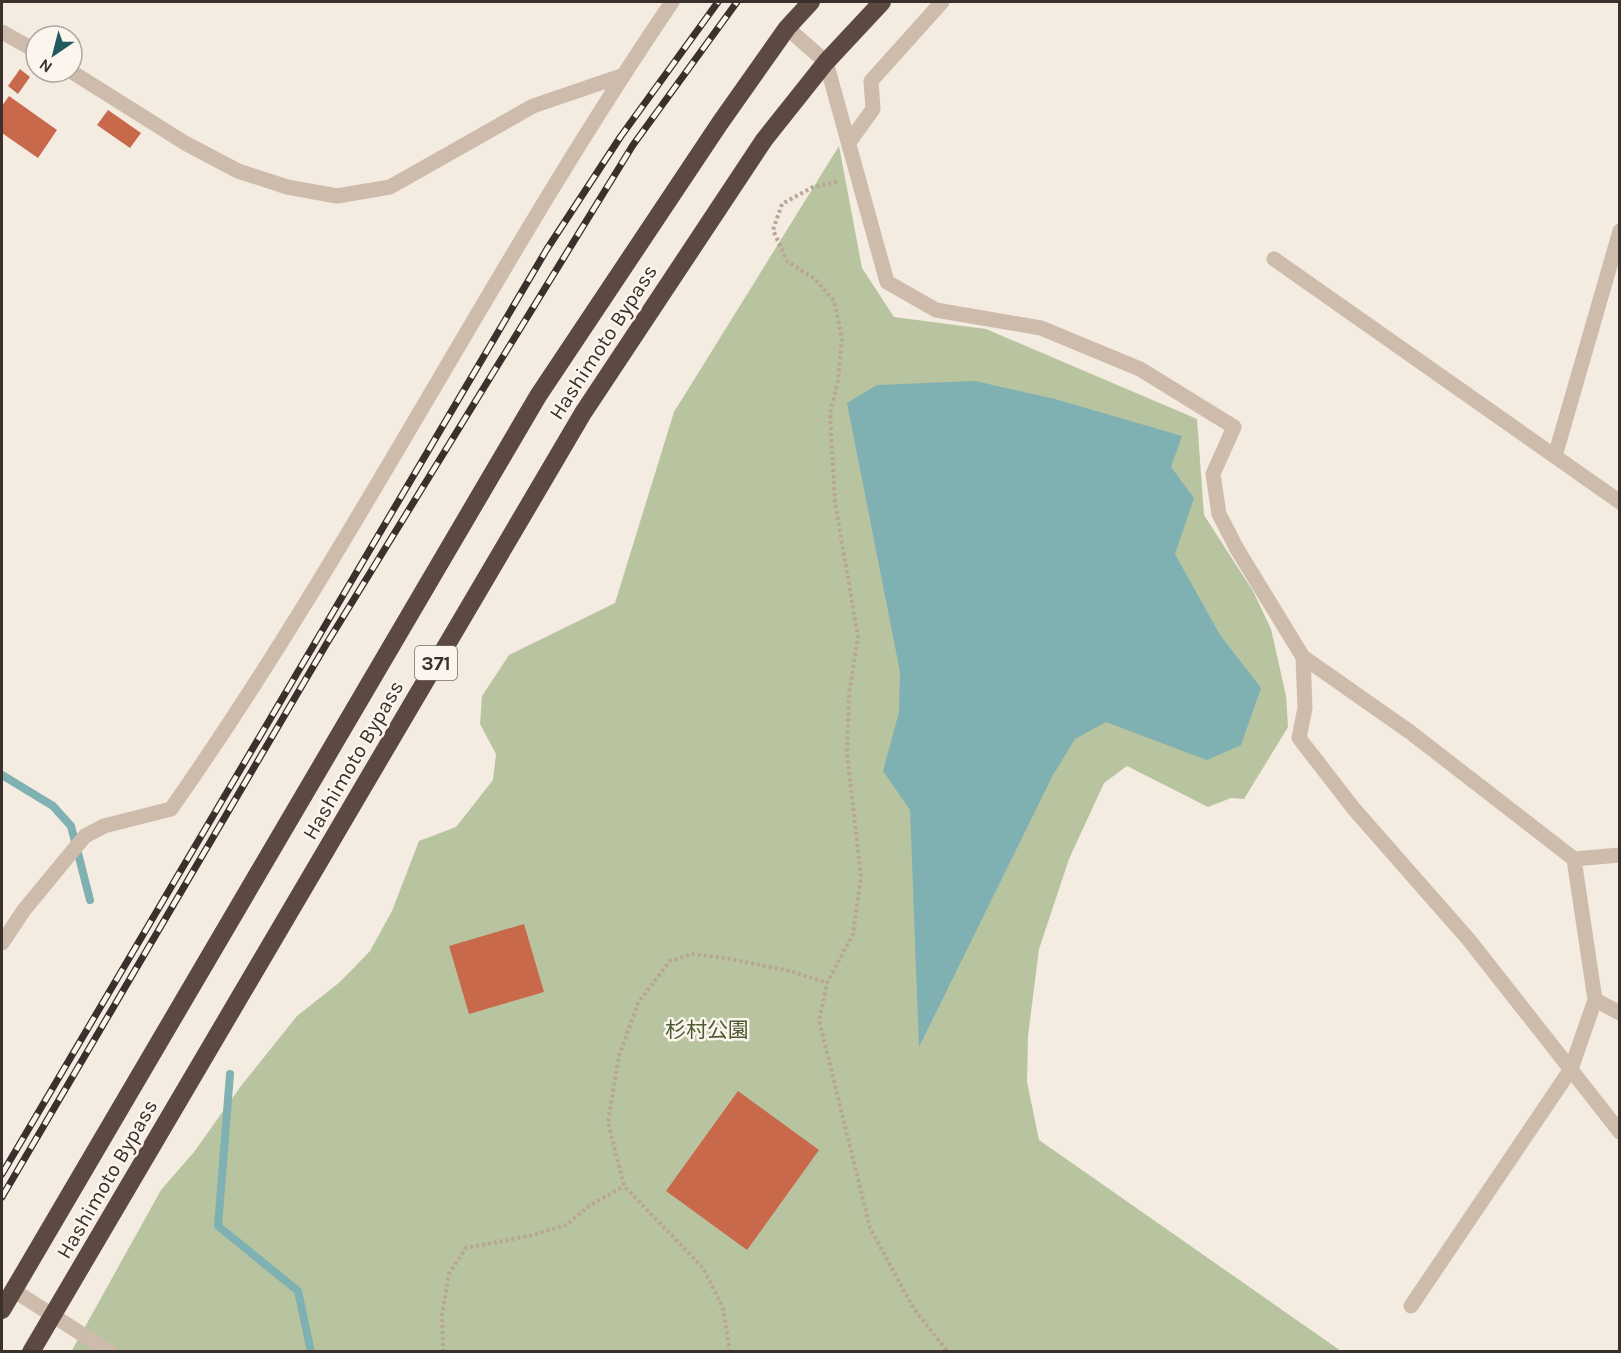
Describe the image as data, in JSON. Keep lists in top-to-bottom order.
{
  "streets": {
    "highway": ["Hashimoto Bypass", "371"]
  },
  "parks": ["杉村公園"],
  "north": "bottom left"
}
